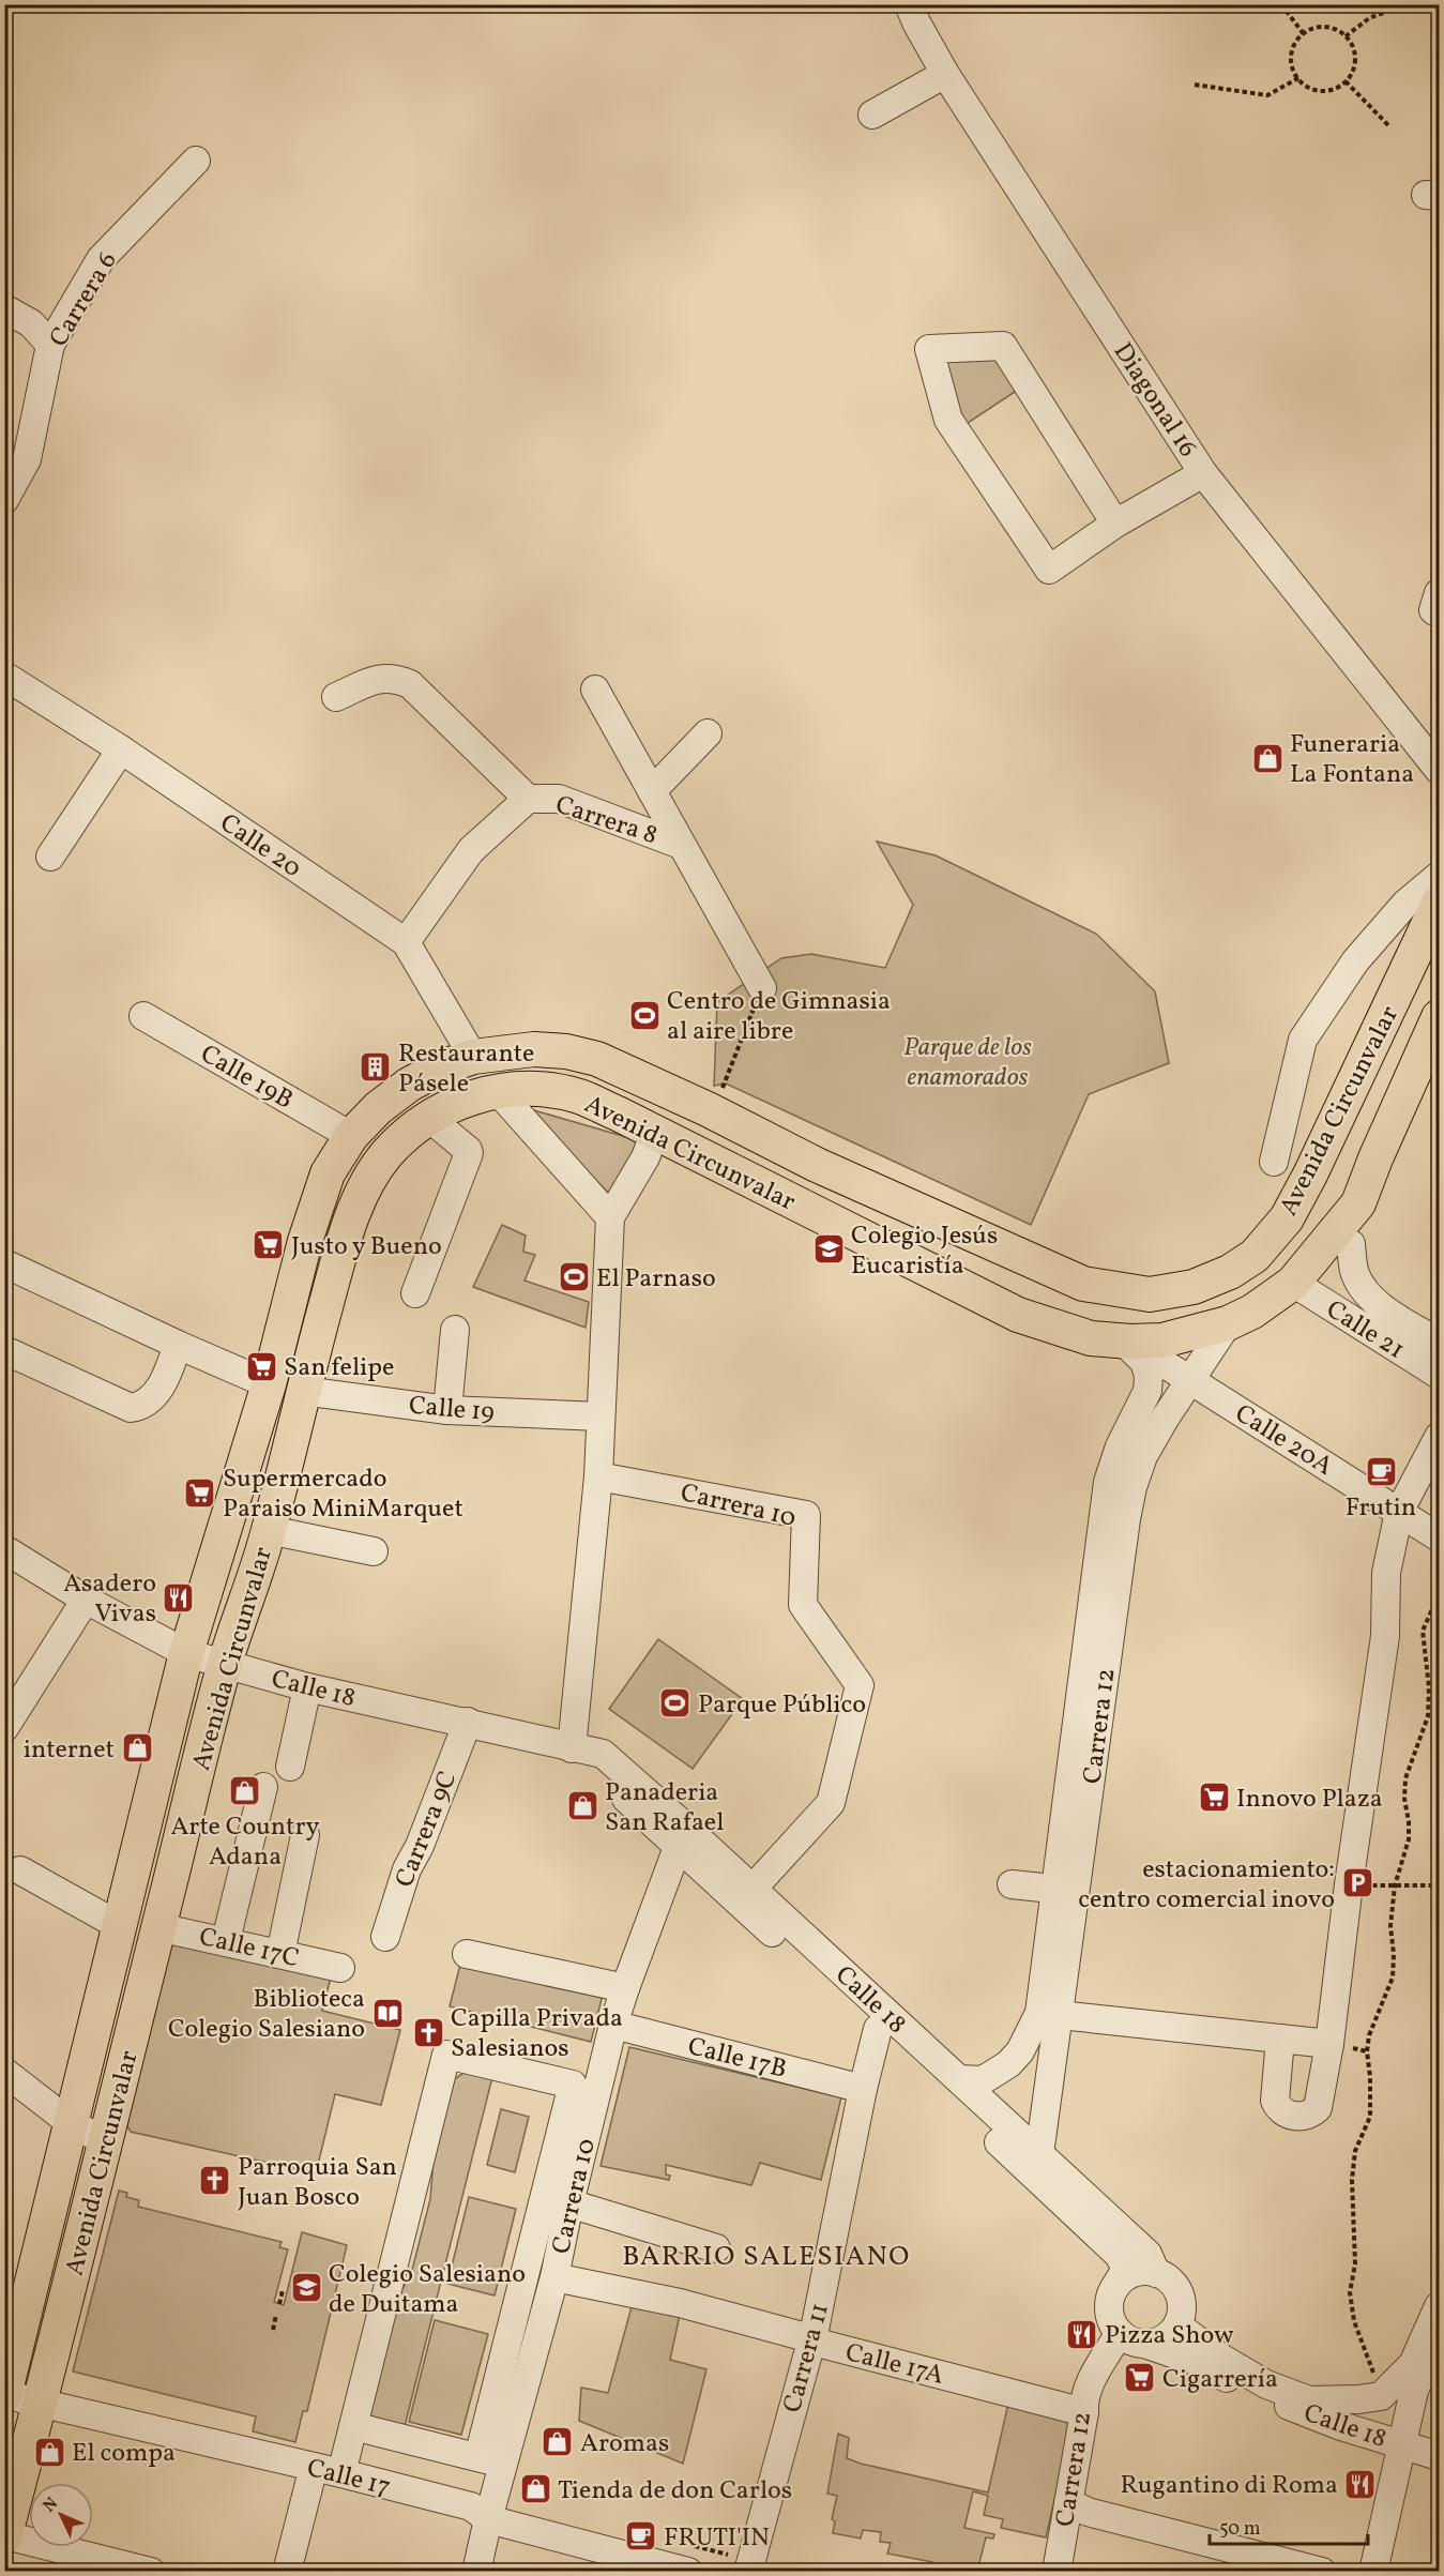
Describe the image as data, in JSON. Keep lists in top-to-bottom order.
{
  "streets": {
    "main road": ["Avenida Circunvalar"],
    "street": [
      "Carrera 6",
      "Diagonal 16",
      "Carrera 8",
      "Calle 20",
      "Calle 19B",
      "Calle 21",
      "Calle 19",
      "Calle 20A",
      "Carrera 10",
      "Calle 18",
      "Carrera 12",
      "Carrera 9C",
      "Calle 17C",
      "Calle 17B",
      "Carrera 11",
      "Calle 17A",
      "Calle 17"
    ]
  },
  "crossings": [
    ["Carrera 8", "Calle 20"],
    ["Calle 20", "Avenida Circunvalar"],
    ["Calle 19B", "Avenida Circunvalar"],
    ["Avenida Circunvalar", "Calle 21"],
    ["Avenida Circunvalar", "Calle 19"],
    ["Avenida Circunvalar", "Calle 20A"],
    ["Avenida Circunvalar", "Calle 18"],
    ["Avenida Circunvalar", "Carrera 12"],
    ["Avenida Circunvalar", "Calle 17C"],
    ["Avenida Circunvalar", "Calle 17"],
    ["Calle 20A", "Carrera 12"],
    ["Carrera 10", "Calle 18"],
    ["Carrera 10", "Calle 17B"],
    ["Carrera 10", "Calle 17A"],
    ["Carrera 10", "Calle 17"],
    ["Calle 18", "Carrera 12"],
    ["Calle 18", "Carrera 9C"],
    ["Calle 18", "Carrera 11"],
    ["Carrera 12", "Calle 17A"],
    ["Calle 17B", "Carrera 11"],
    ["Carrera 11", "Calle 17A"]
  ],
  "districts": ["BARRIO SALESIANO"],
  "parks": ["Parque de los enamorados"],
  "places": {
    "shop": [
      "Funeraria La Fontana",
      "internet",
      "Arte Country Adana",
      "Panaderia San Rafael",
      "Aromas",
      "El compa",
      "Tienda de don Carlos"
    ],
    "sports": ["Centro de Gimnasia al aire libre", "El Parnaso", "Parque Público"],
    "building": ["Restaurante Pásele"],
    "supermarket": [
      "Justo y Bueno",
      "San felipe",
      "Supermercado Paraiso MiniMarquet",
      "Innovo Plaza",
      "Cigarrería"
    ],
    "school or university": ["Colegio Jesús Eucaristía", "Colegio Salesiano de Duitama"],
    "cafe": ["Frutin", "FRUTI'IN"],
    "restaurant": ["Asadero Vivas", "Pizza Show", "Rugantino di Roma"],
    "parking": ["estacionamiento: centro comercial inovo"],
    "library": ["Biblioteca Colegio Salesiano"],
    "church": ["Capilla Privada Salesianos", "Parroquia San Juan Bosco"]
  },
  "scale_bar": "50 m",
  "north": "top left"
}
